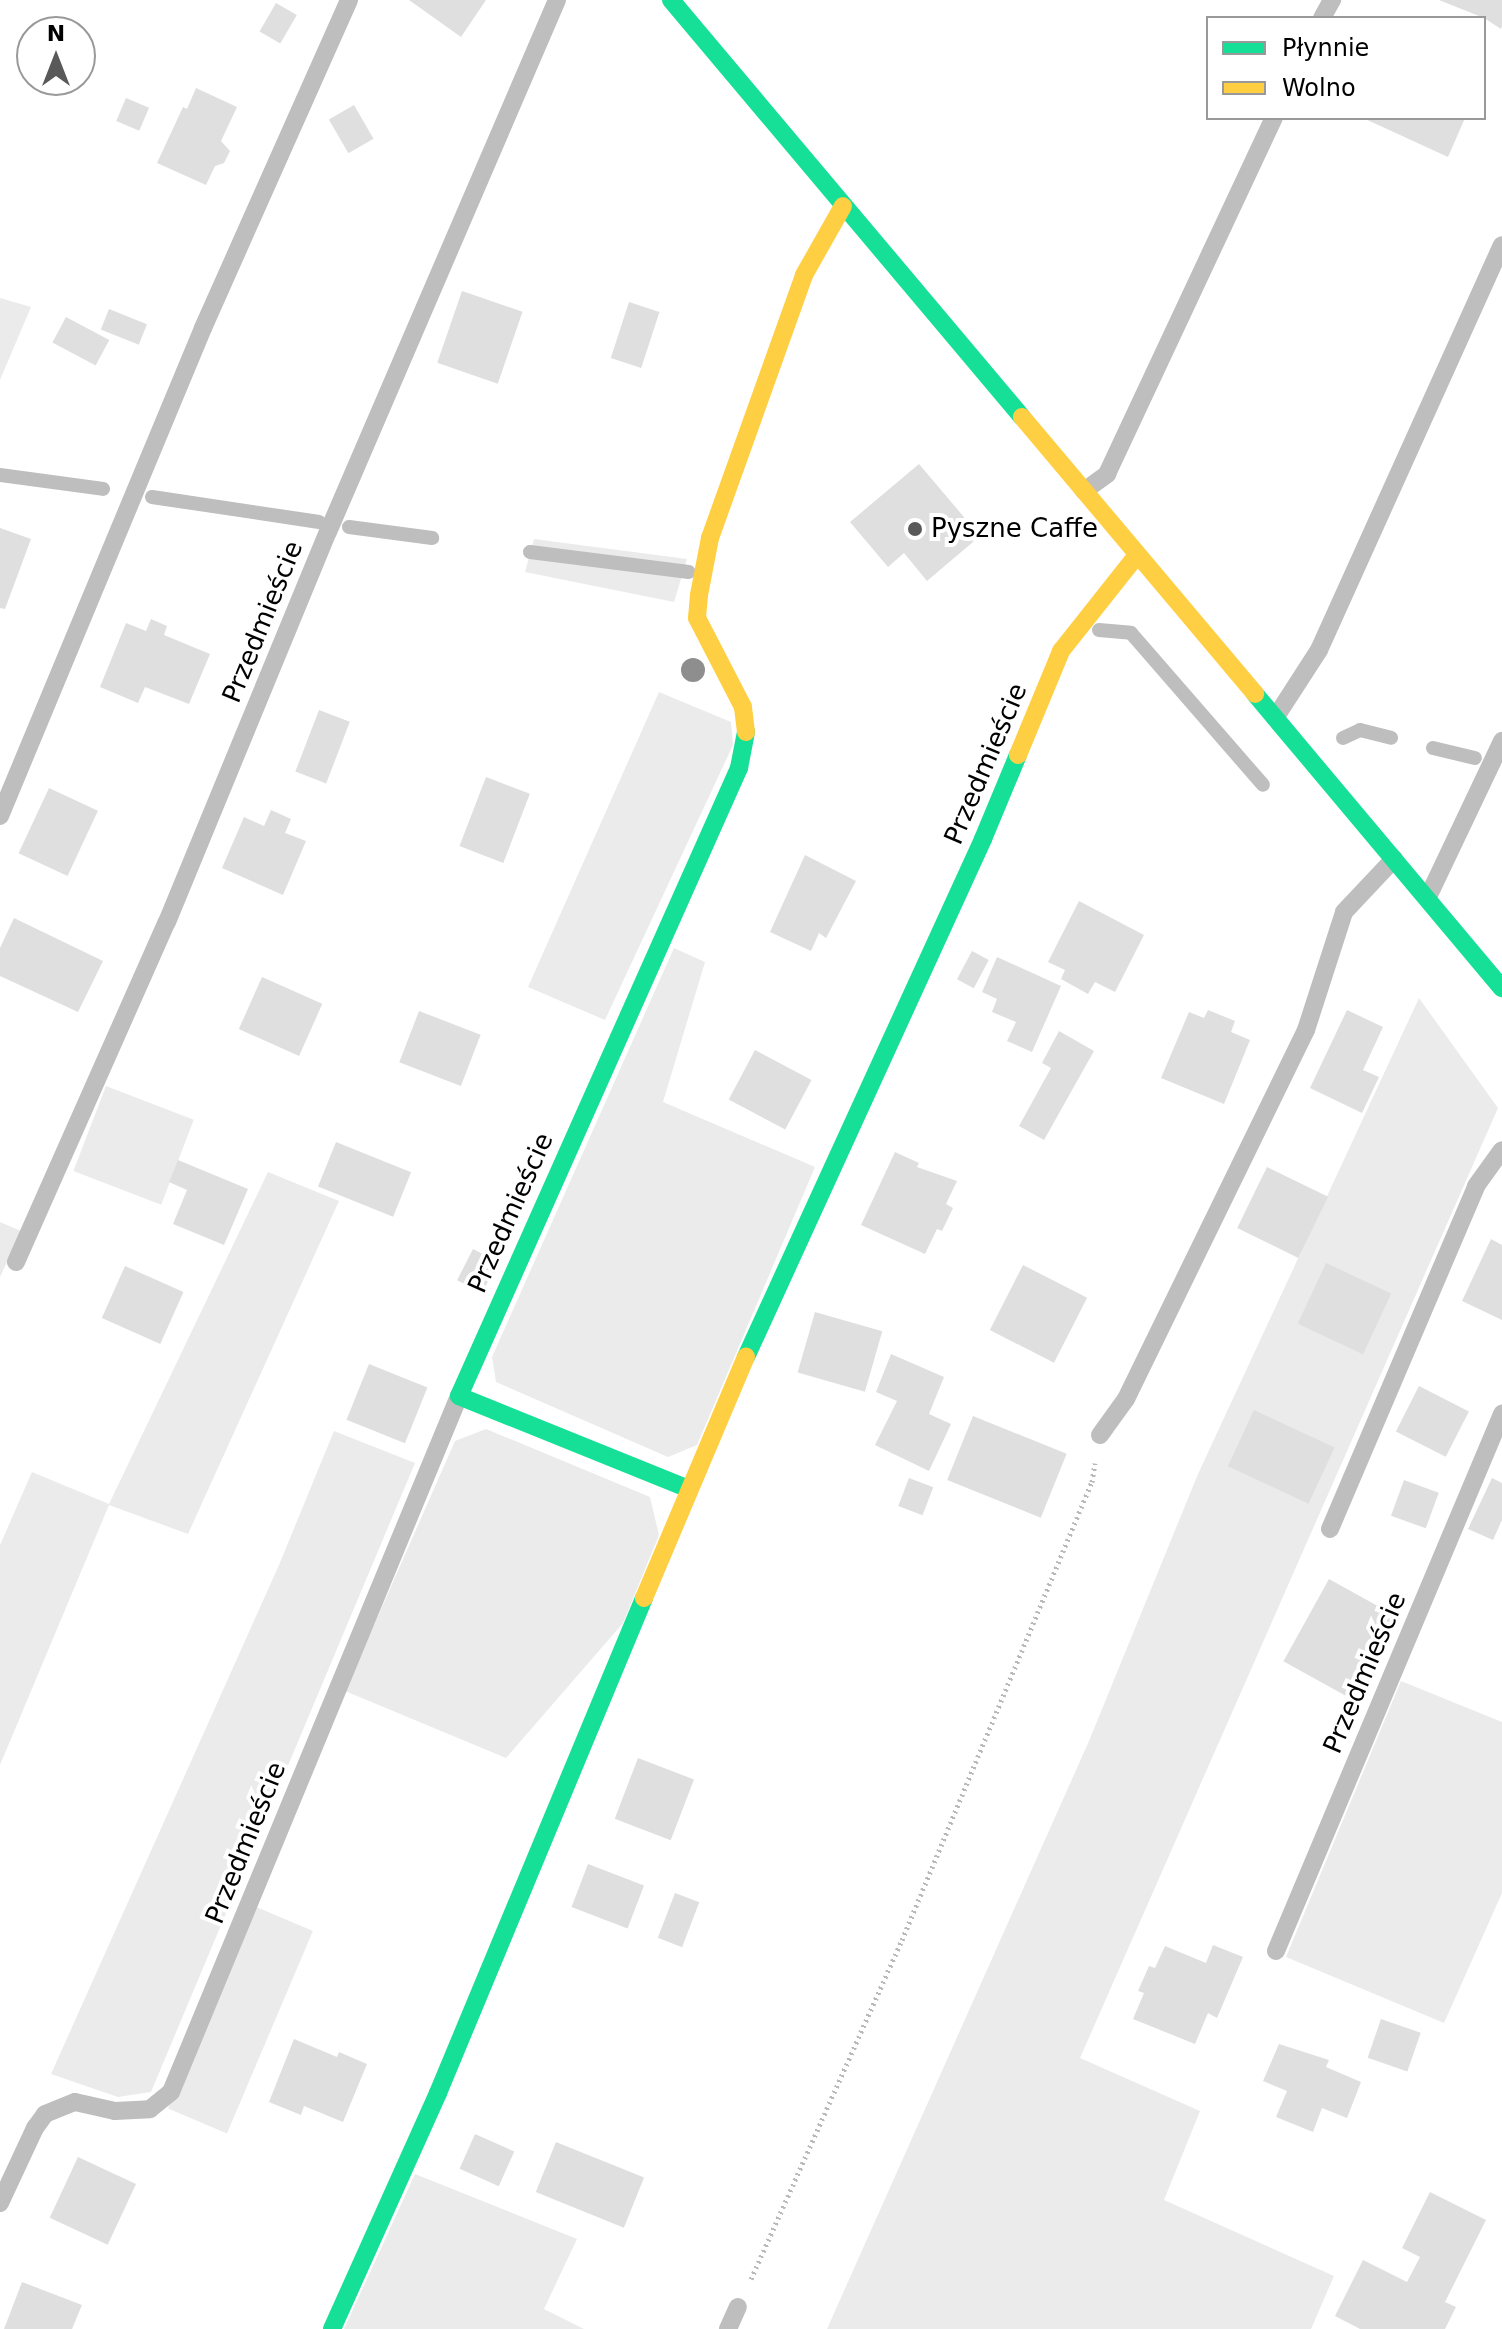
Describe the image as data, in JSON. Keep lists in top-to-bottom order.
{
  "streets": {
    "street": ["Przedmieście"]
  },
  "places": ["Pyszne Caffe"],
  "legend": ["Płynnie", "Wolno"],
  "north": "top"
}
